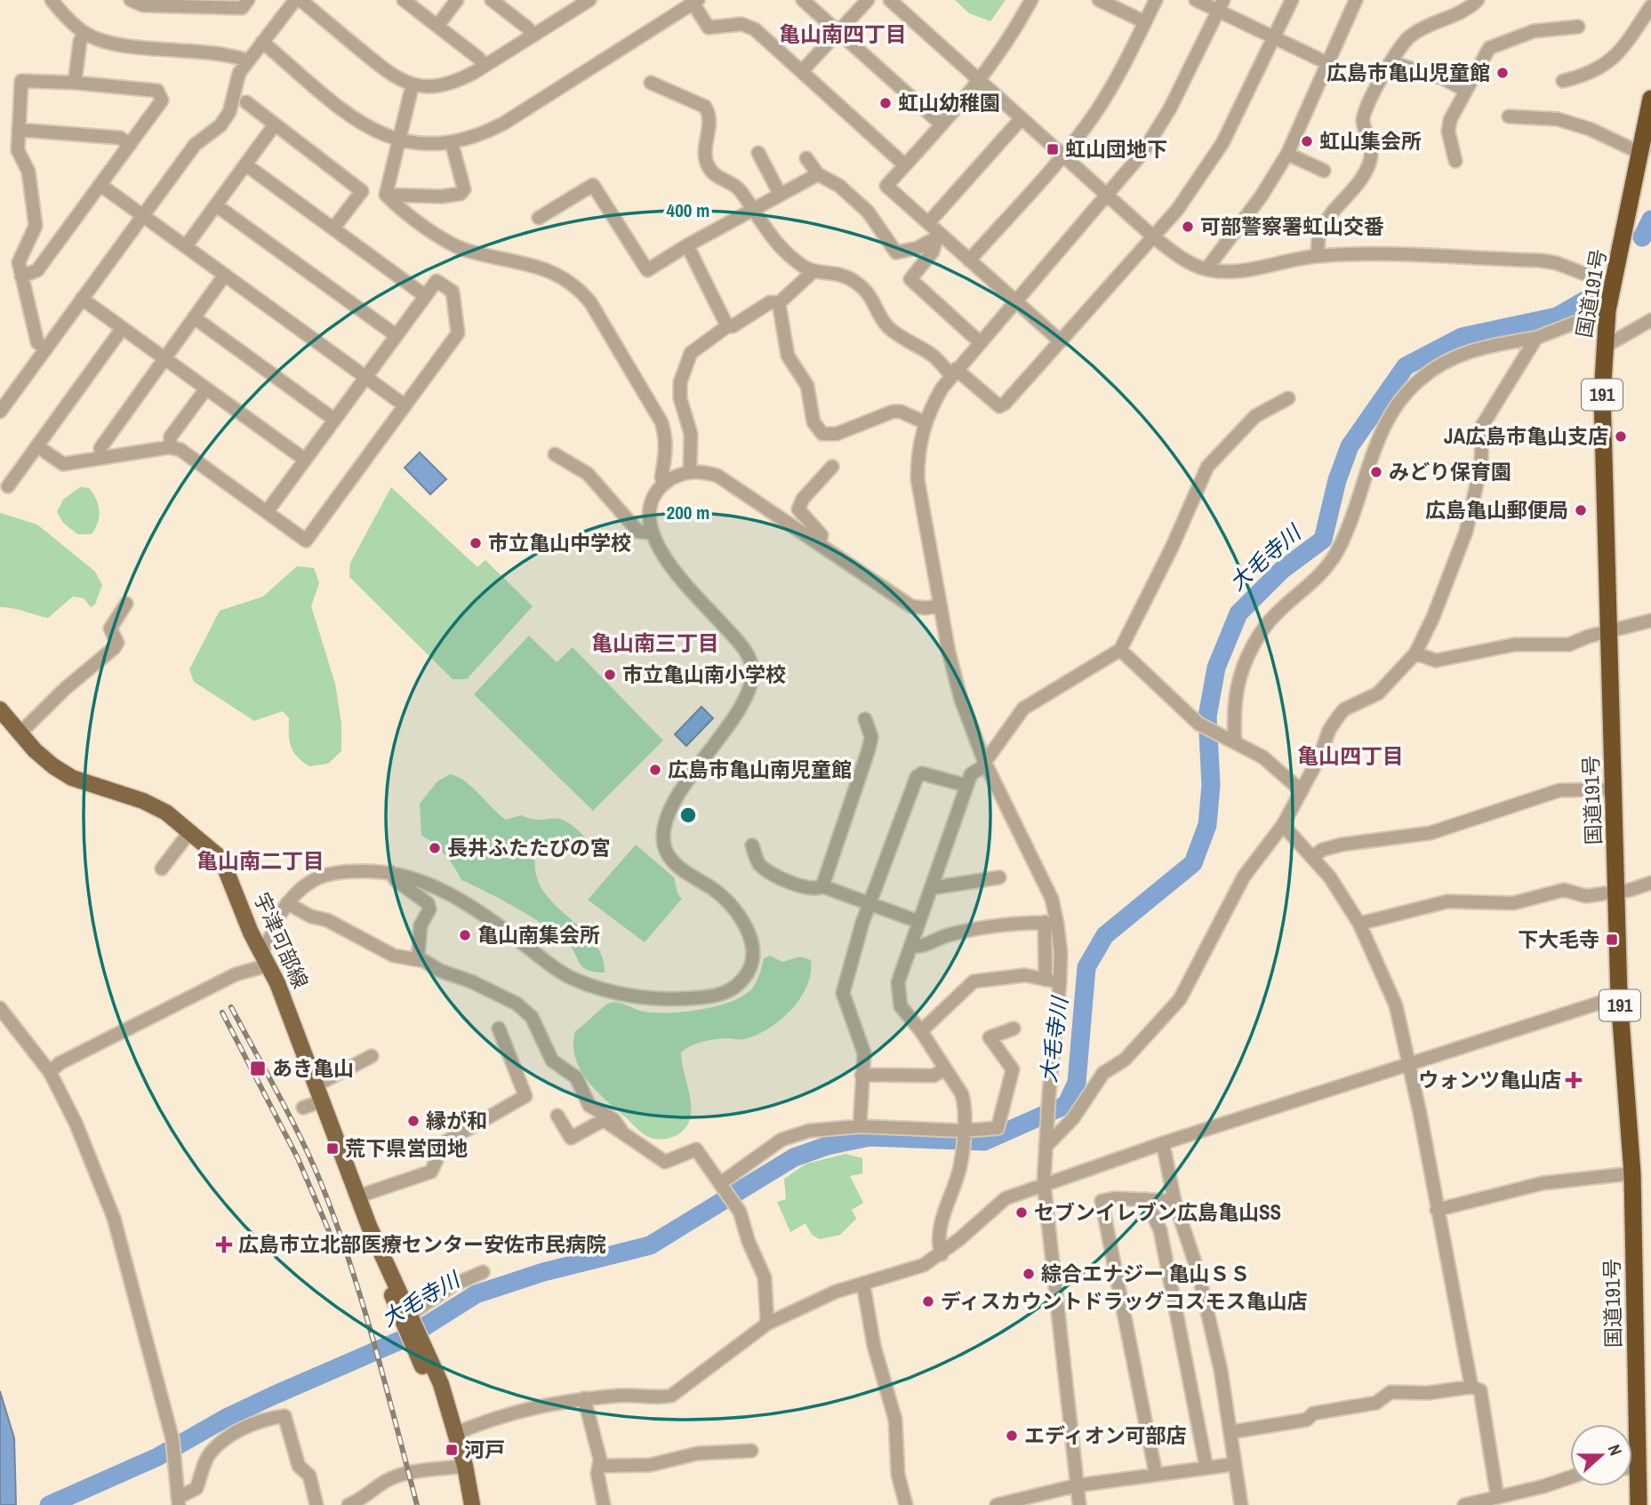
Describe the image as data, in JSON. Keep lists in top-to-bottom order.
{
  "streets": {
    "highway": ["国道191号", "191"],
    "main road": ["宇津可部線"]
  },
  "districts": [
    "亀山南四丁目",
    "亀山南三丁目",
    "亀山四丁目",
    "亀山南二丁目"
  ],
  "water": ["大毛寺川"],
  "places": {
    "other": [
      "広島市亀山児童館",
      "虹山幼稚園",
      "虹山集会所",
      "可部警察署虹山交番",
      "JA広島市亀山支店",
      "みどり保育園",
      "広島亀山郵便局",
      "市立亀山中学校",
      "市立亀山南小学校",
      "広島市亀山南児童館",
      "長井ふたたびの宮",
      "亀山南集会所",
      "縁が和",
      "セブンイレブン広島亀山SS",
      "綜合エナジー 亀山ＳＳ",
      "ディスカウントドラッグコスモス亀山店",
      "エディオン可部店"
    ],
    "transit": [
      "虹山団地下",
      "下大毛寺",
      "あき亀山",
      "荒下県営団地",
      "河戸"
    ],
    "health": ["ウォンツ亀山店", "広島市立北部医療センター安佐市民病院"]
  },
  "north": "right",
  "rings": ["400 m", "200 m"]
}
